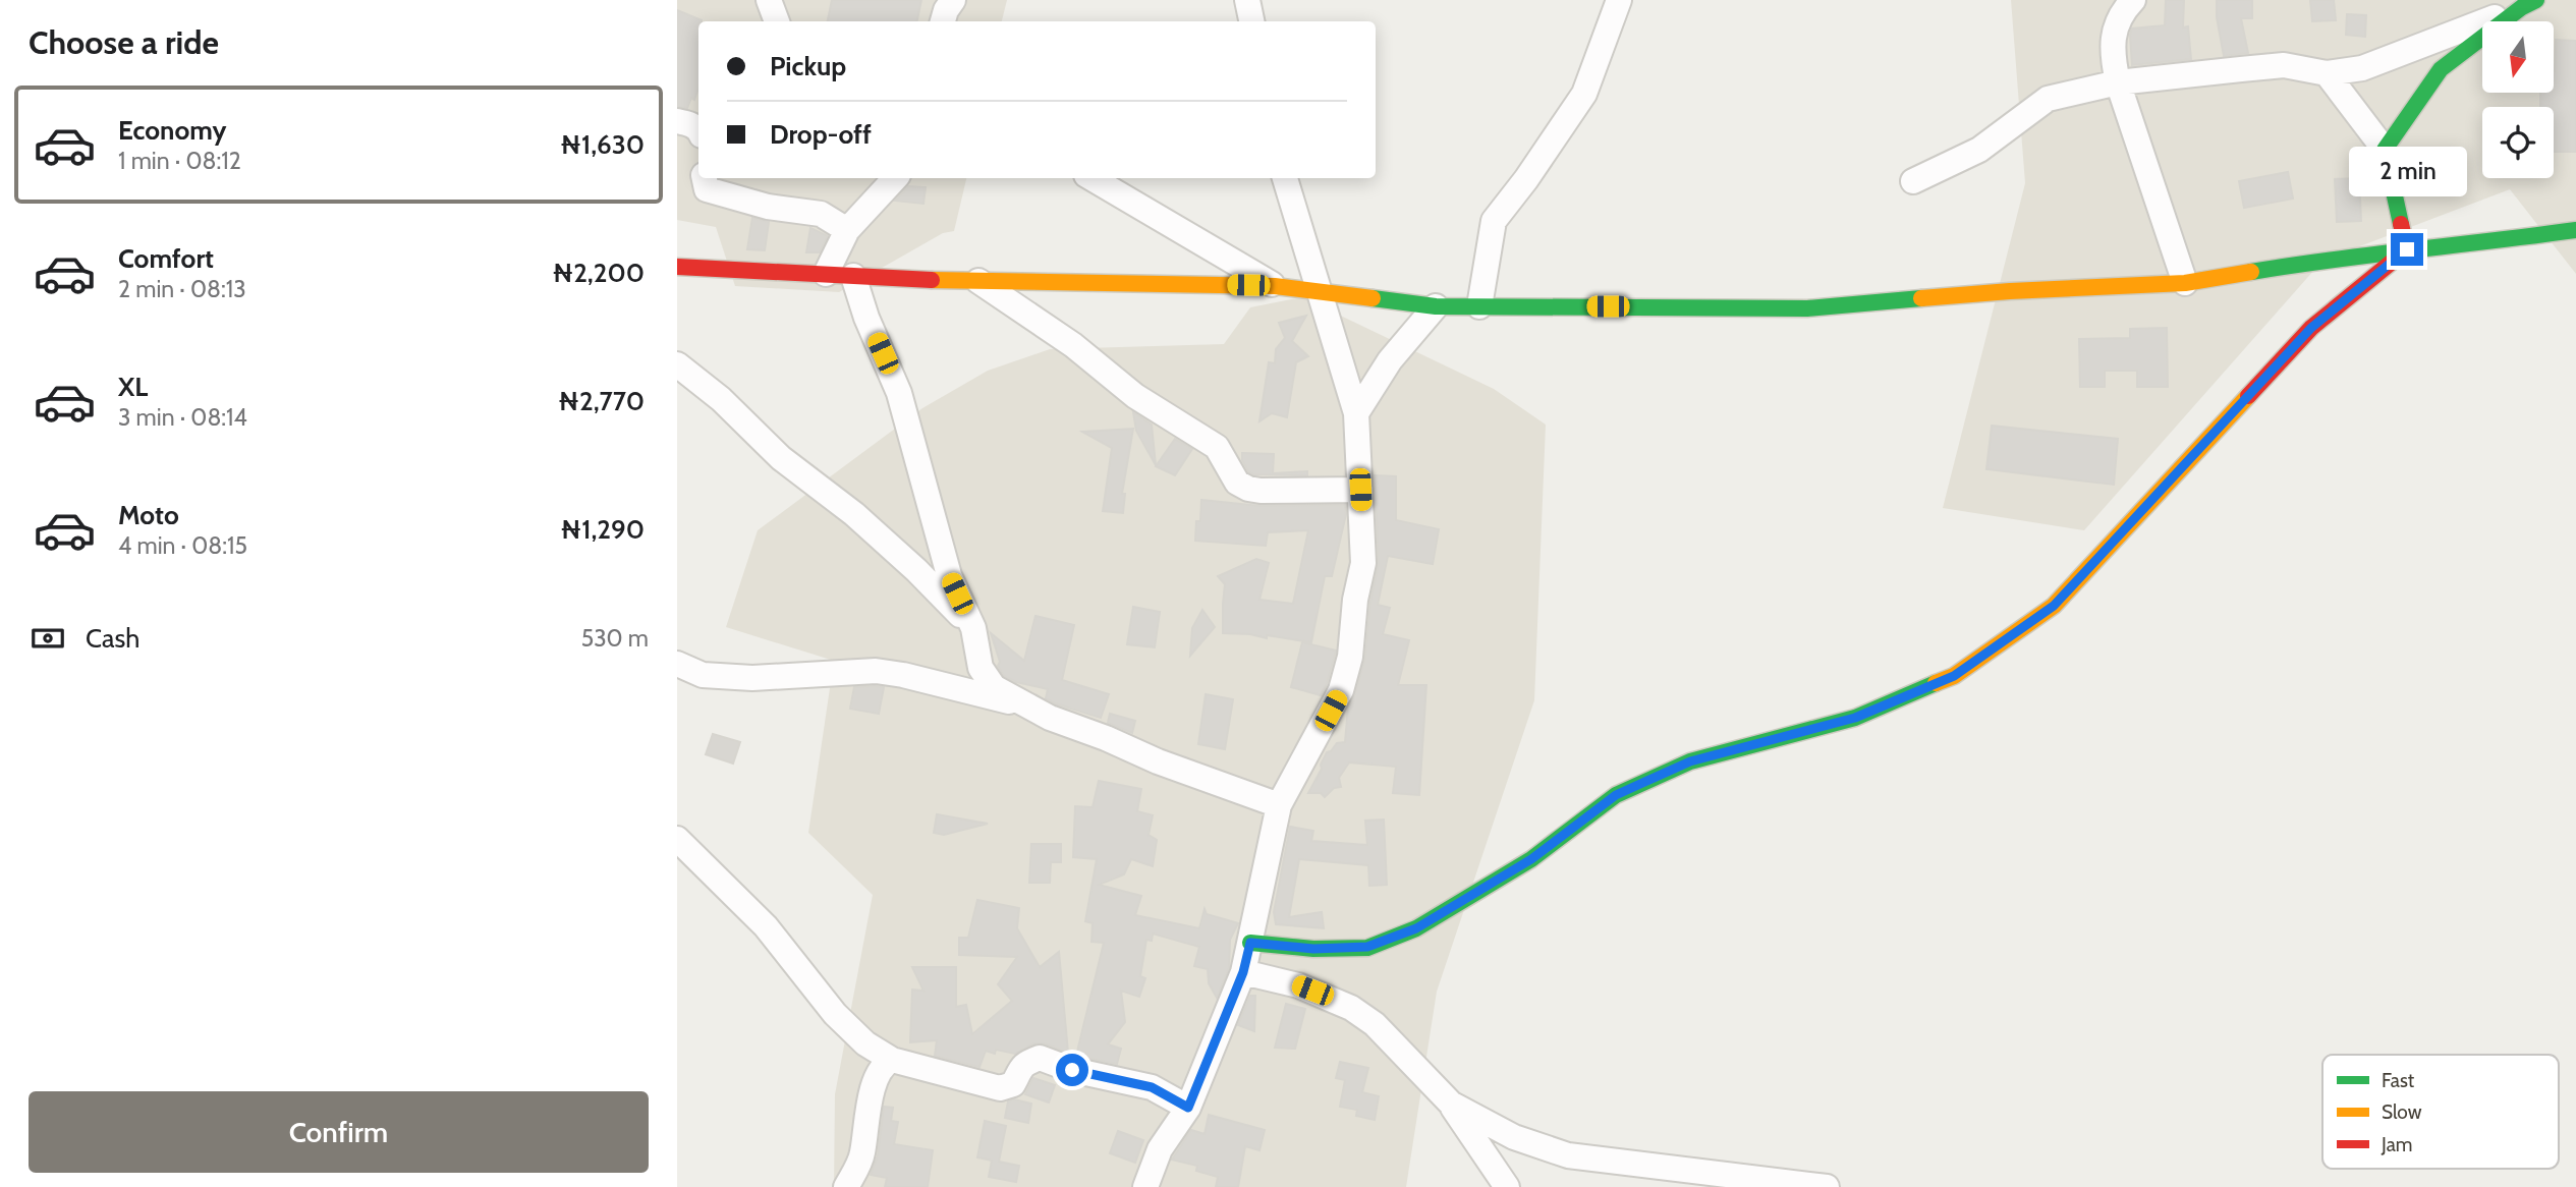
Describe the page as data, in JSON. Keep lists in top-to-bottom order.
{
  "legend": ["Fast", "Slow", "Jam"],
  "north": "bottom",
  "page": {
    "heading": "Choose a ride",
    "banner": ["Pickup", "Drop-off"],
    "list": [
      {
        "name": "Economy",
        "note": "1 min · 08:12",
        "value": "₦1,630"
      },
      {
        "name": "Comfort",
        "note": "2 min · 08:13",
        "value": "₦2,200"
      },
      {
        "name": "XL",
        "note": "3 min · 08:14",
        "value": "₦2,770"
      },
      {
        "name": "Moto",
        "note": "4 min · 08:15",
        "value": "₦1,290"
      }
    ],
    "bubble": "2 min",
    "pay": ["Cash", "530 m"],
    "buttons": "Confirm"
  }
}
